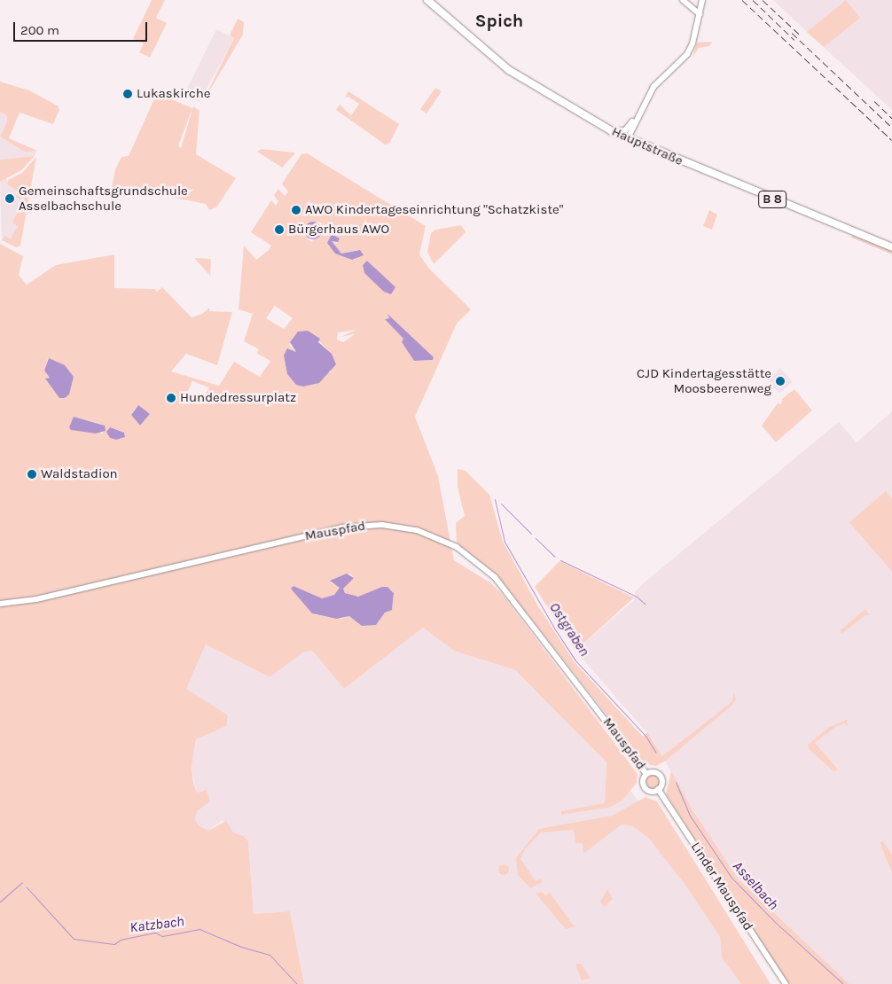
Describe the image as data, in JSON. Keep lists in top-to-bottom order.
{
  "streets": {
    "main road": ["Hauptstraße", "B 8"],
    "street": ["Mauspfad", "Linder Mauspfad"]
  },
  "crossings": [
    ["Mauspfad", "Linder Mauspfad"]
  ],
  "districts": ["Spich"],
  "water": ["Ostgraben", "Asselbach", "Katzbach"],
  "places": [
    "Lukaskirche",
    "Gemeinschaftsgrundschule Asselbachschule",
    "AWO Kindertageseinrichtung \"Schatzkiste\"",
    "Bürgerhaus AWO",
    "CJD Kindertagesstätte Moosbeerenweg",
    "Hundedressurplatz",
    "Waldstadion"
  ],
  "scale_bar": "200 m"
}
